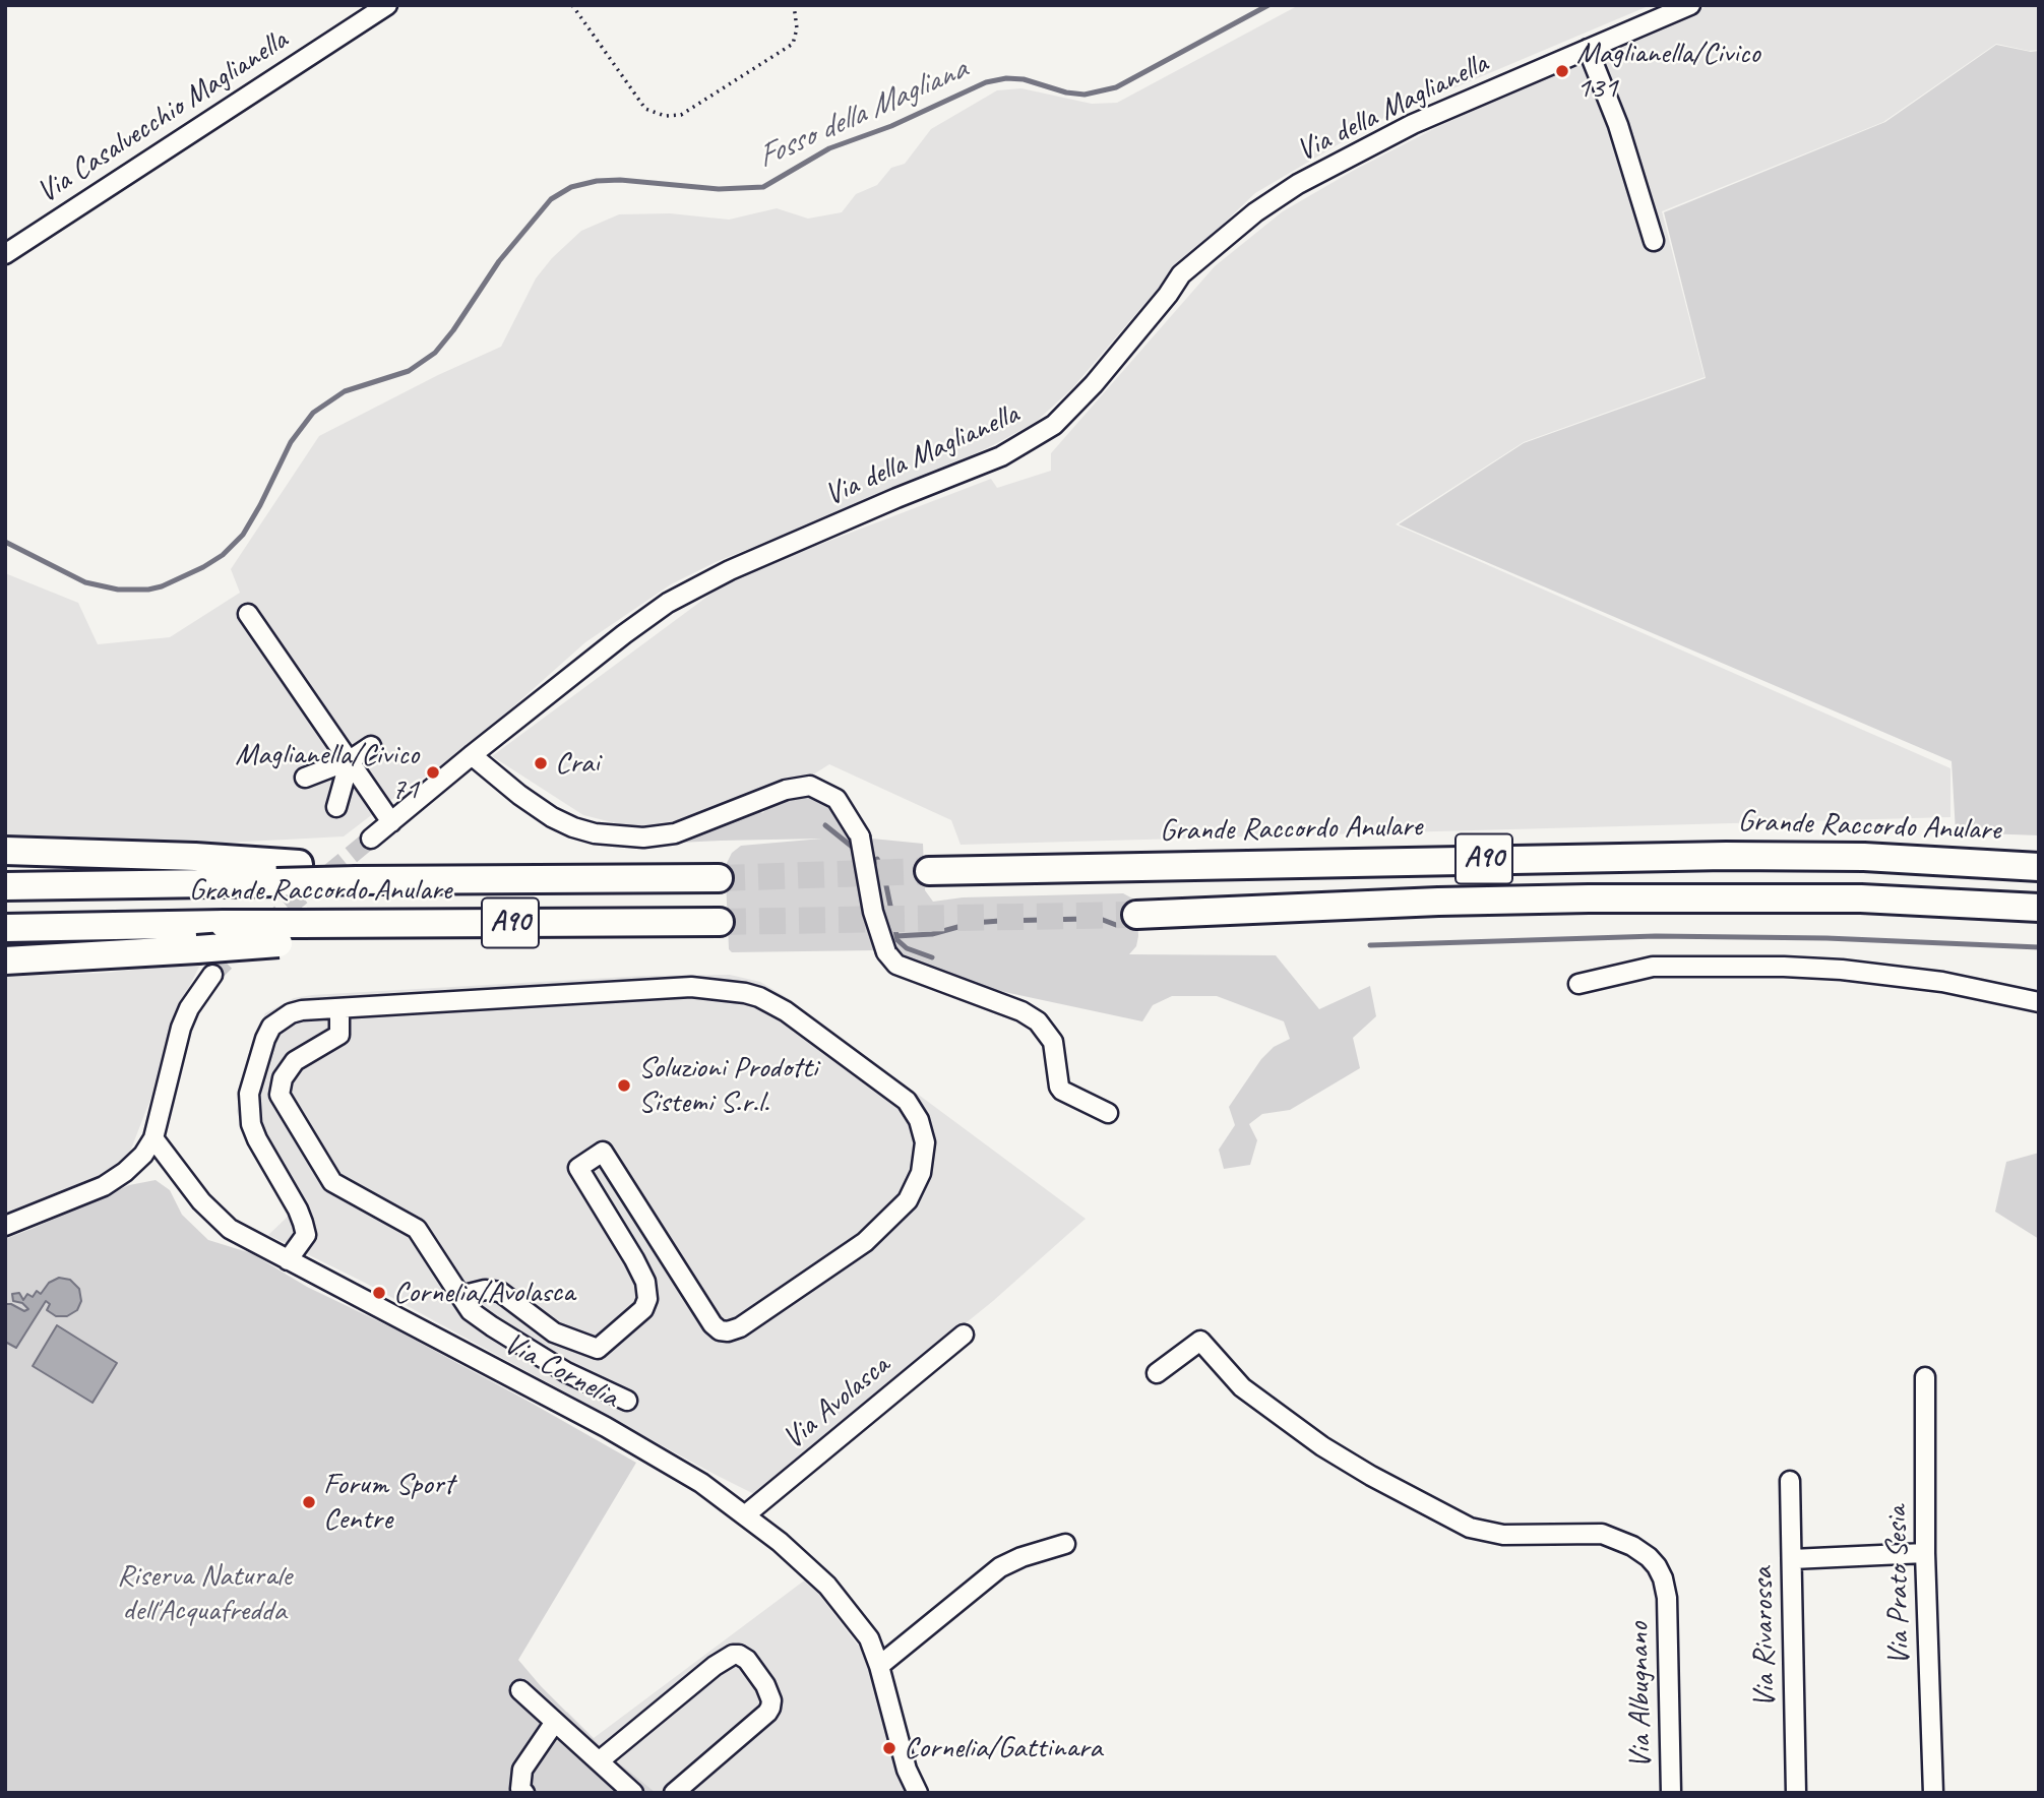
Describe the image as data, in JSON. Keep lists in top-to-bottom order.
{
  "streets": {
    "highway": ["Grande Raccordo Anulare", "A90"],
    "street": [
      "Via della Maglianella",
      "Via Casalvecchio Maglianella",
      "Via Cornelia",
      "Via Avolasca",
      "Via Prato Sesia",
      "Via Rivarossa",
      "Via Albugnano"
    ]
  },
  "crossings": [
    ["Via Cornelia", "Via Avolasca"]
  ],
  "water": ["Fosso della Magliana"],
  "parks": ["Riserva Naturale dell'Acquafredda"],
  "places": [
    "Maglianella/Civico 131",
    "Crai",
    "Maglianella/Civico 71",
    "Soluzioni Prodotti Sistemi S.r.l.",
    "Cornelia/Avolasca",
    "Forum Sport Centre",
    "Cornelia/Gattinara"
  ]
}
